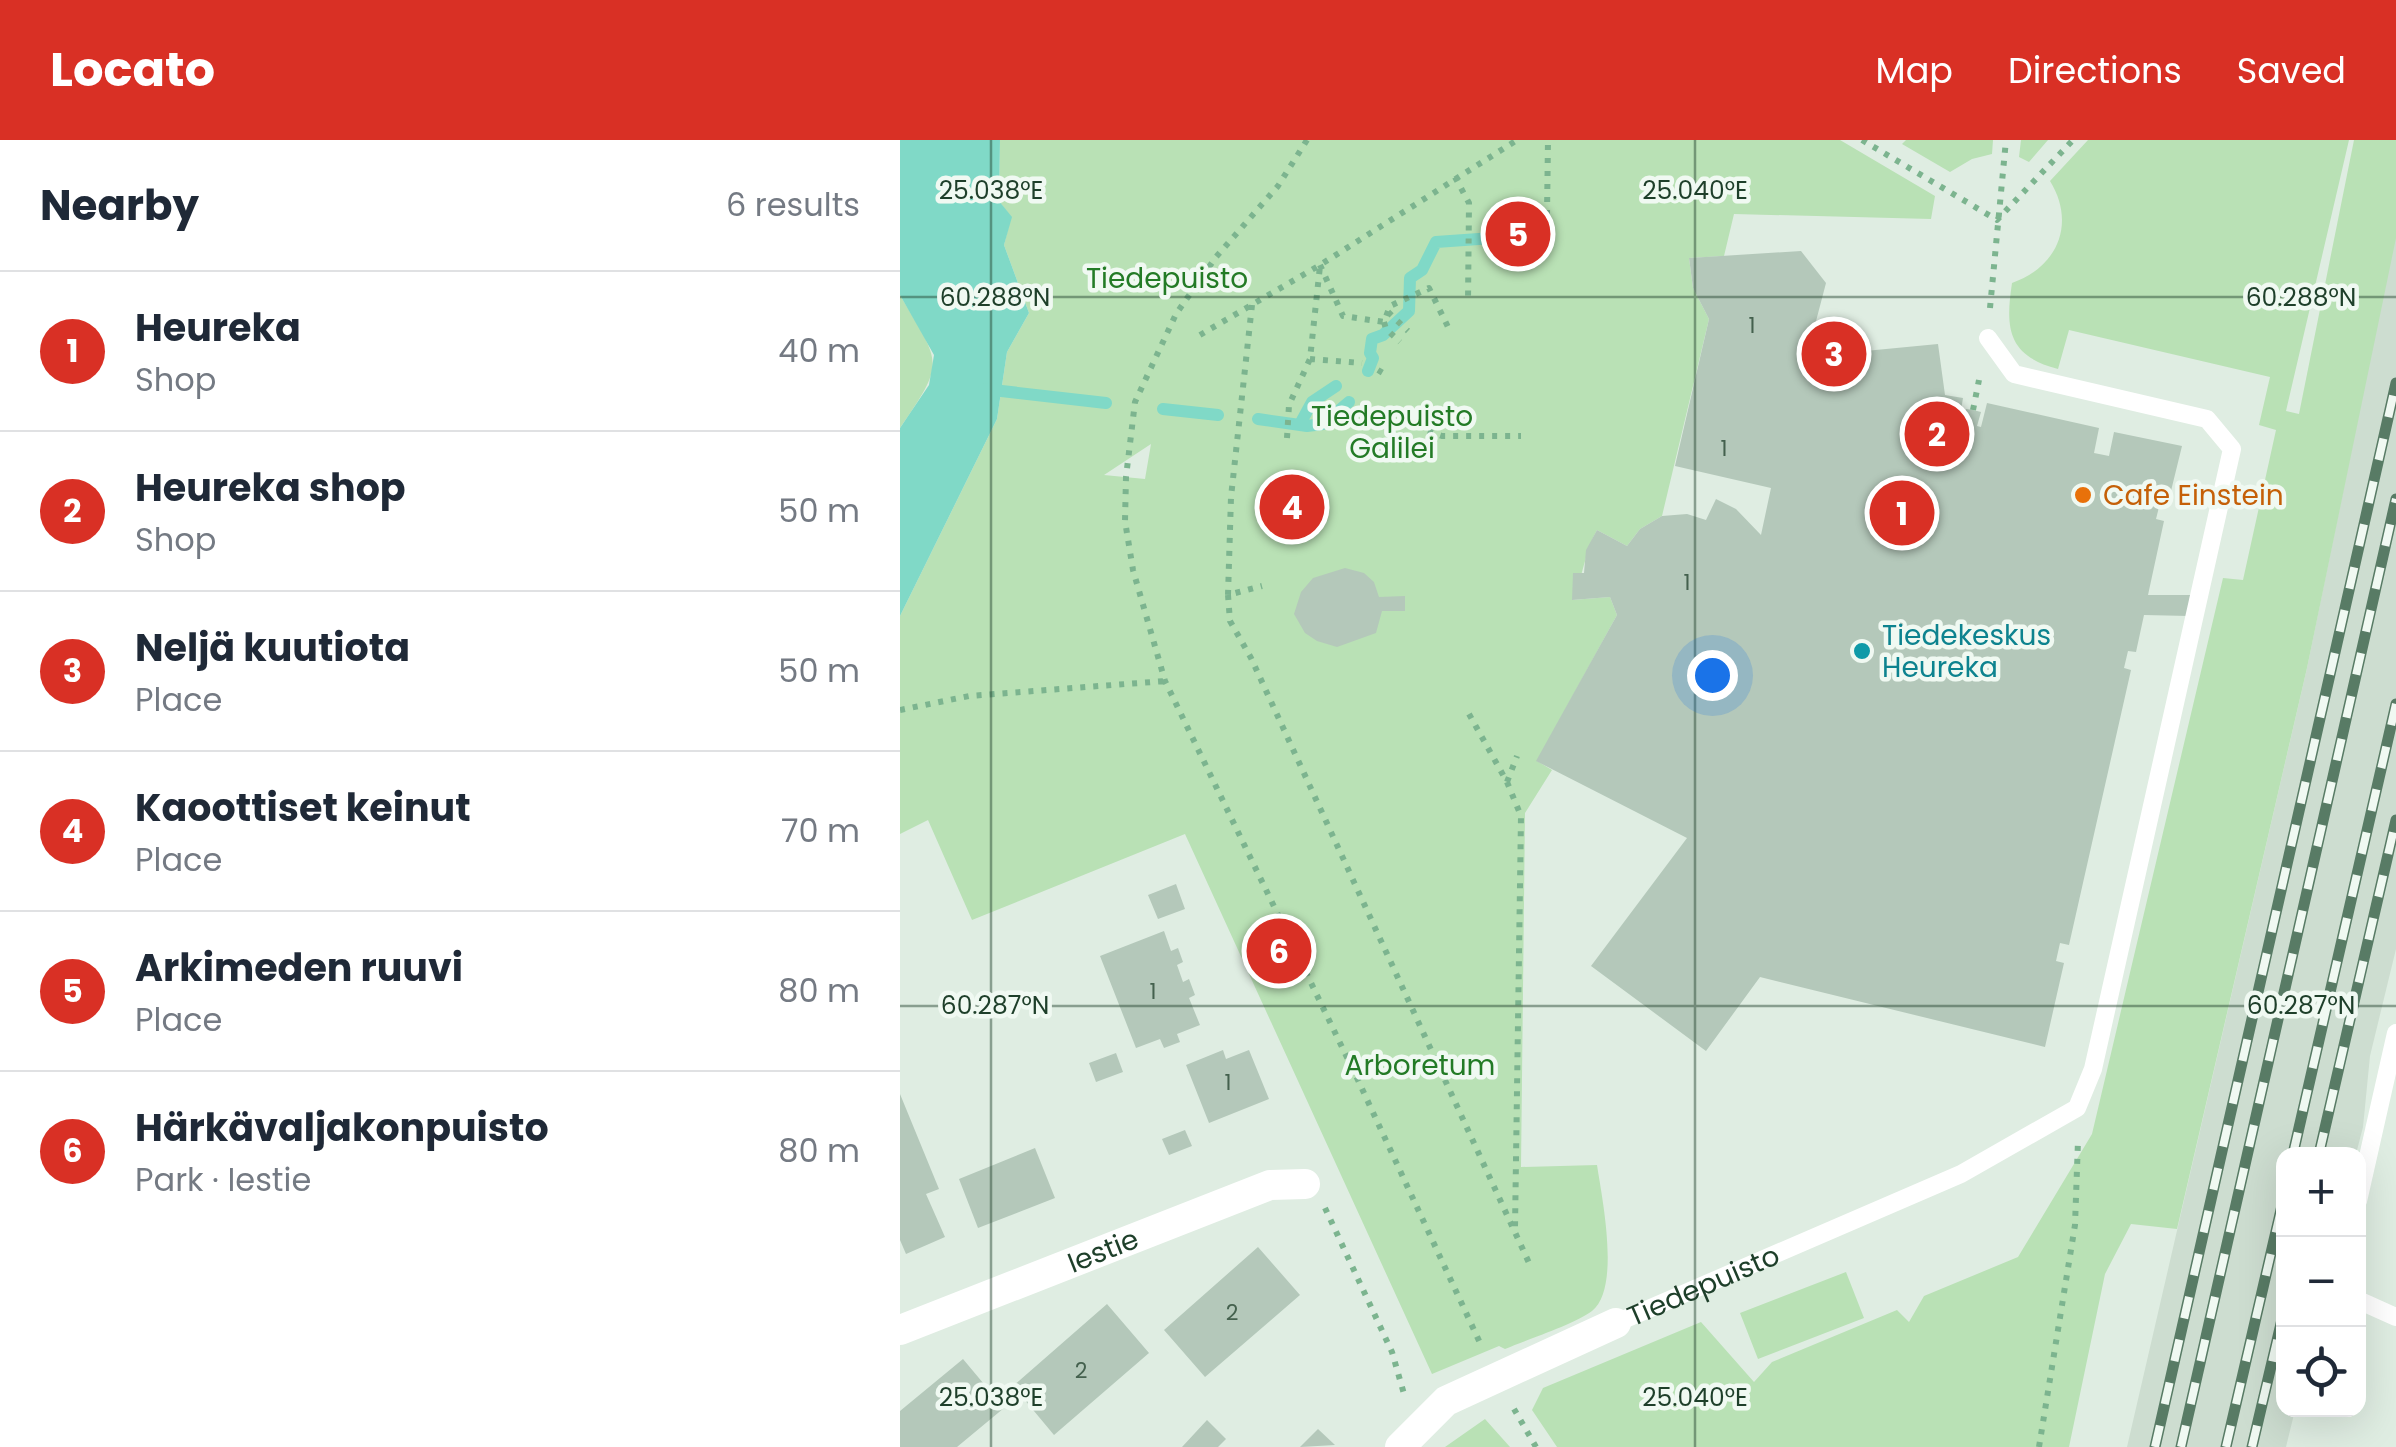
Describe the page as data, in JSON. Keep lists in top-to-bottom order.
{
  "streets": {
    "street": ["Iestie", "Tiedepuisto"]
  },
  "parks": ["Tiedepuisto", "Tiedepuisto Galilei", "Arboretum"],
  "places": ["Cafe Einstein", "Tiedekeskus Heureka"],
  "house_numbers": [
    "1",
    "1",
    "1",
    "1",
    "1",
    "2",
    "2"
  ],
  "page": {
    "header": "Locato",
    "nav": ["Map", "Directions", "Saved"],
    "heading": ["Nearby", "6 results"],
    "pins": [
      "5",
      "3",
      "2",
      "4",
      "1",
      "6"
    ],
    "list": [
      {
        "mark": "1",
        "name": "Heureka",
        "note": "Shop",
        "value": "40 m"
      },
      {
        "mark": "2",
        "name": "Heureka shop",
        "note": "Shop",
        "value": "50 m"
      },
      {
        "mark": "3",
        "name": "Neljä kuutiota",
        "note": "Place",
        "value": "50 m"
      },
      {
        "mark": "4",
        "name": "Kaoottiset keinut",
        "note": "Place",
        "value": "70 m"
      },
      {
        "mark": "5",
        "name": "Arkimeden ruuvi",
        "note": "Place",
        "value": "80 m"
      },
      {
        "mark": "6",
        "name": "Härkävaljakonpuisto",
        "note": "Park · Iestie",
        "value": "80 m"
      }
    ],
    "map_buttons": ["+", "−"]
  },
  "coordinates": [
    "25.038°E",
    "25.040°E",
    "60.288°N",
    "60.287°N"
  ]
}
